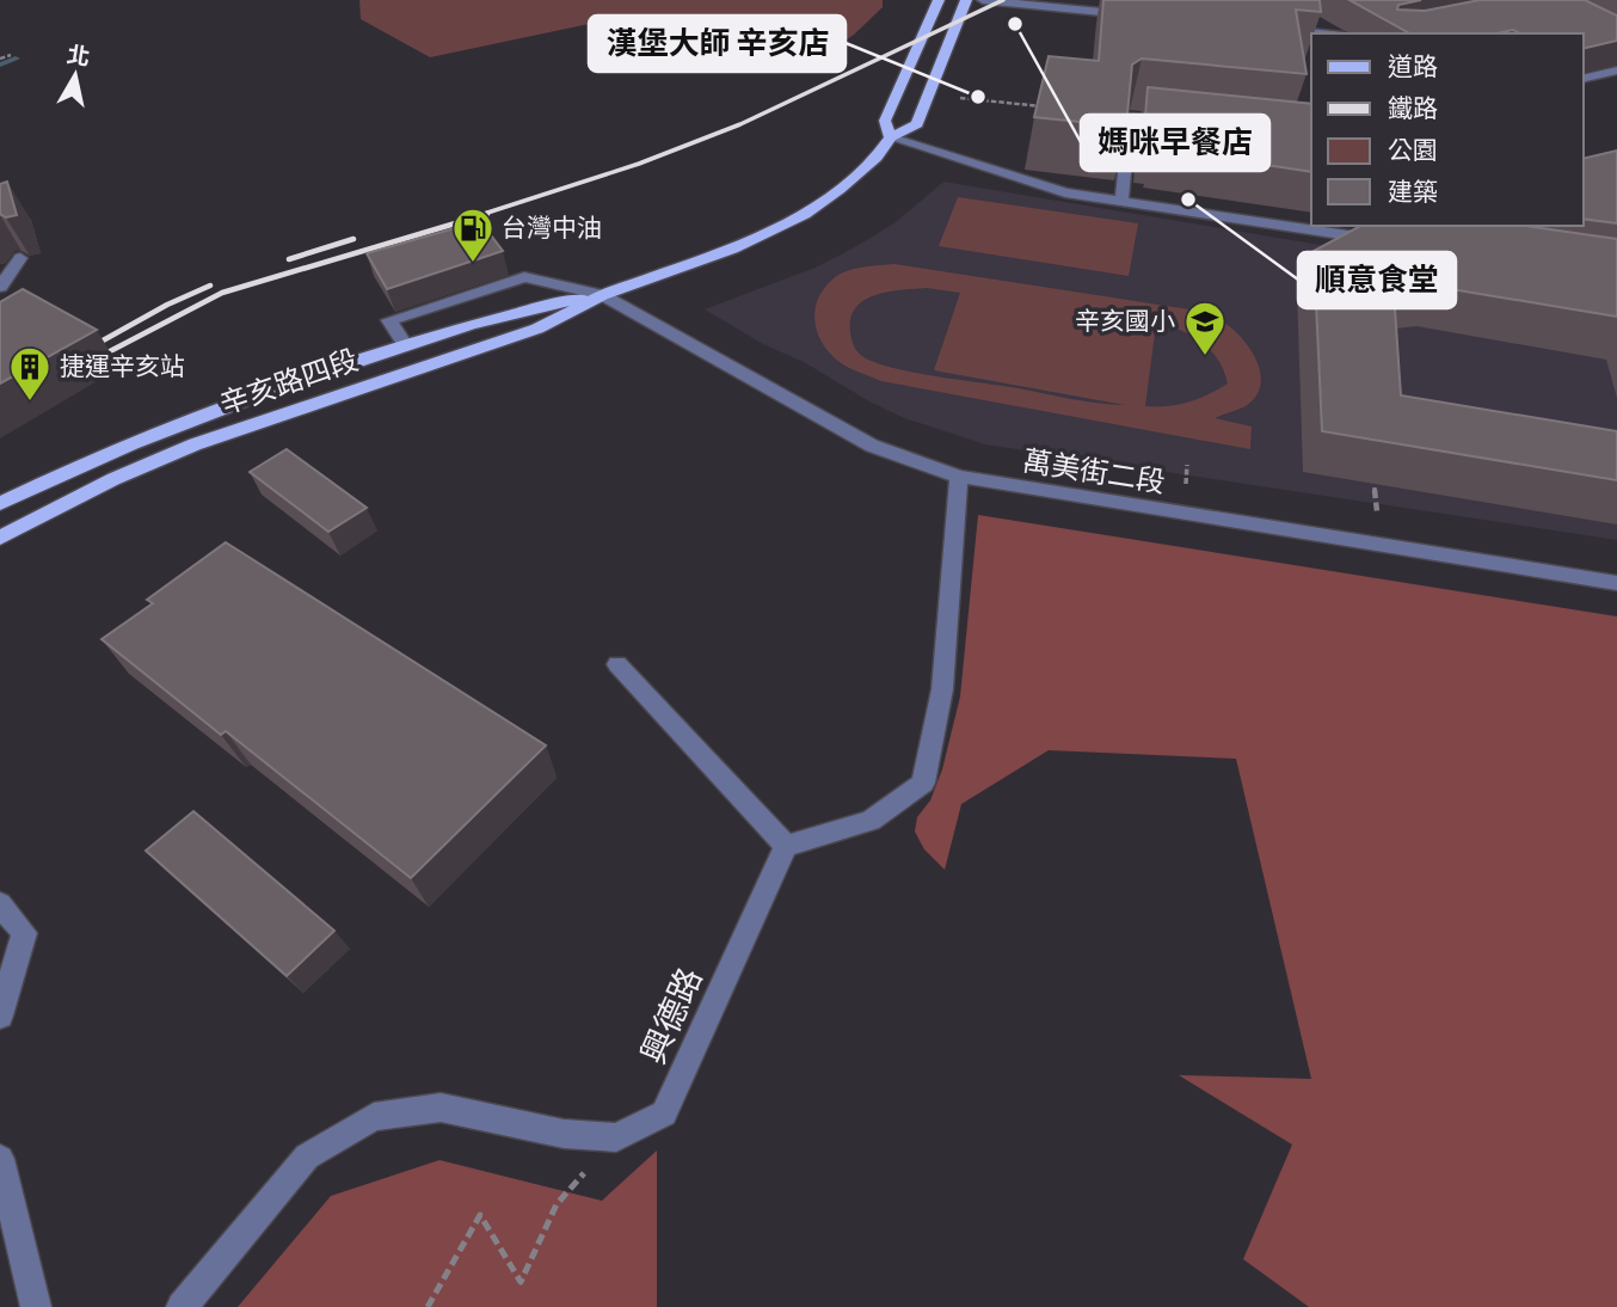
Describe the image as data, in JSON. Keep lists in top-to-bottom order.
{
  "streets": {
    "main road": ["辛亥路四段"],
    "street": ["萬美街二段", "興德路"]
  },
  "crossings": [
    ["辛亥路四段", "萬美街二段"]
  ],
  "places": {
    "other": ["媽咪早餐店", "漢堡大師 辛亥店", "順意食堂"],
    "fuel station": ["台灣中油"],
    "school or university": ["辛亥國小"],
    "building": ["捷運辛亥站"]
  },
  "legend": [
    "道路",
    "鐵路",
    "公園",
    "建築"
  ],
  "north": "top"
}
